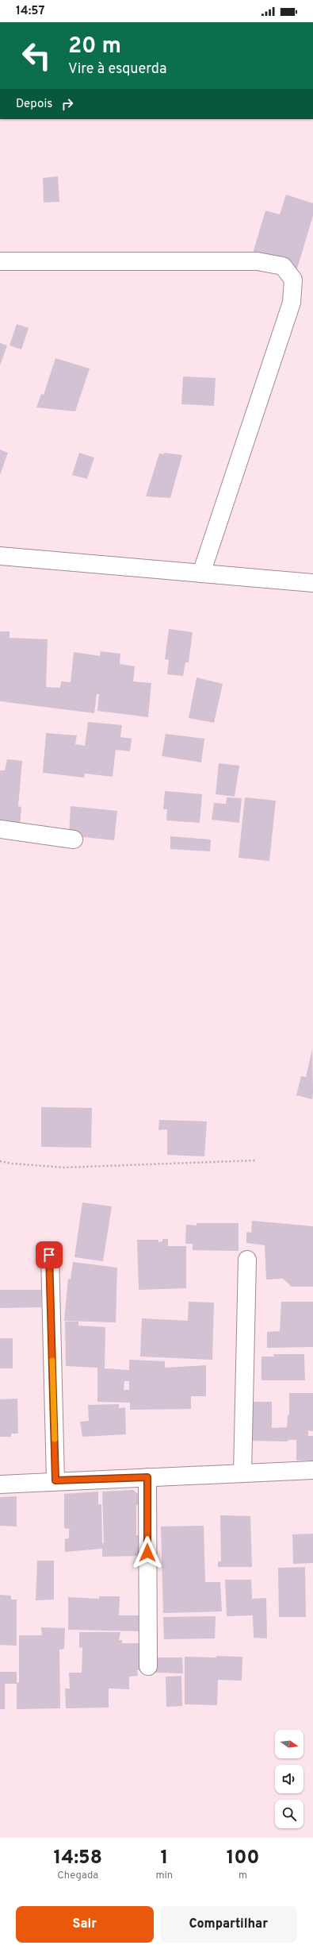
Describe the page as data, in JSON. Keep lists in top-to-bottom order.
{
  "north": "right",
  "page": {
    "status": "14:57",
    "turn": ["20 m", "Vire à esquerda"],
    "then": "Depois",
    "eta": [
      "14:58",
      "Chegada",
      "1",
      "min",
      "100",
      "m"
    ],
    "buttons": ["Sair", "Compartilhar"]
  }
}
